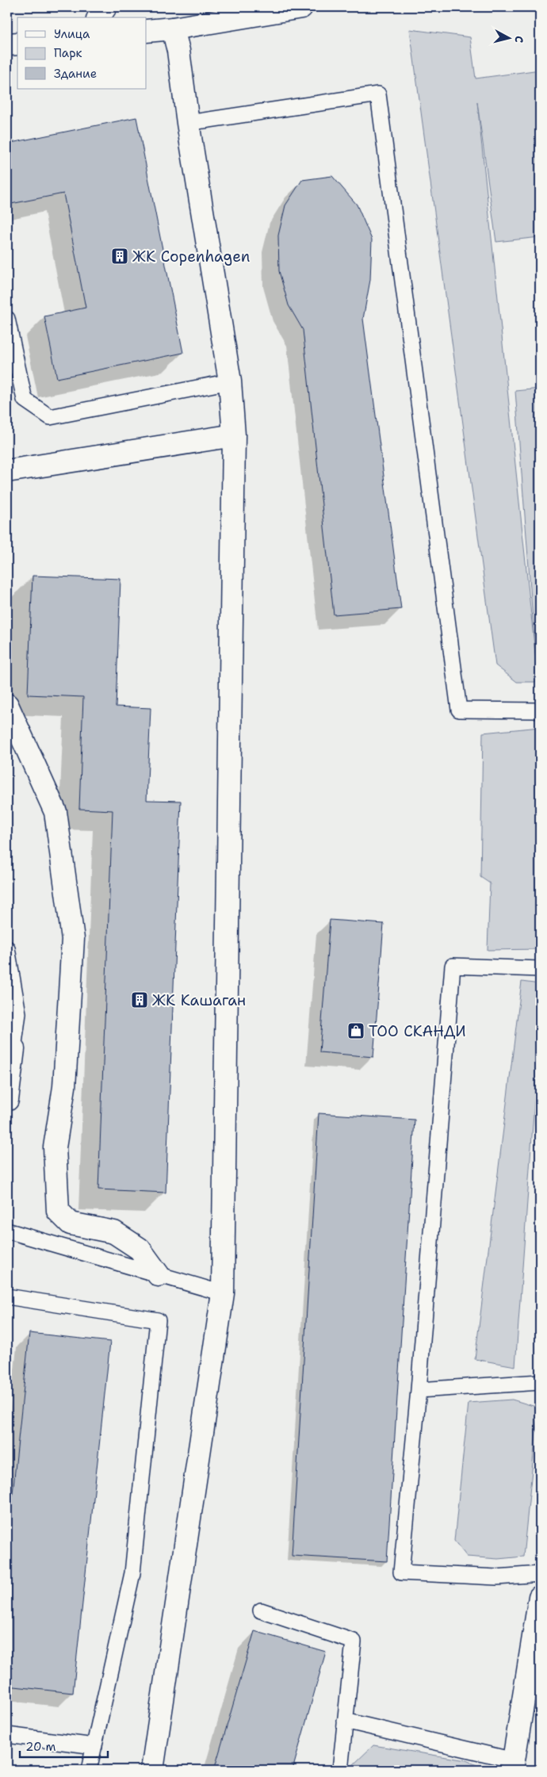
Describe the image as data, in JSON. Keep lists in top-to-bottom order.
{
  "places": {
    "building": ["ЖК Copenhagen", "ЖК Кашаган"],
    "shop": ["ТОО СКАНДИ"]
  },
  "legend": ["Улица", "Парк", "Здание"],
  "scale_bar": "20 m",
  "north": "right"
}
